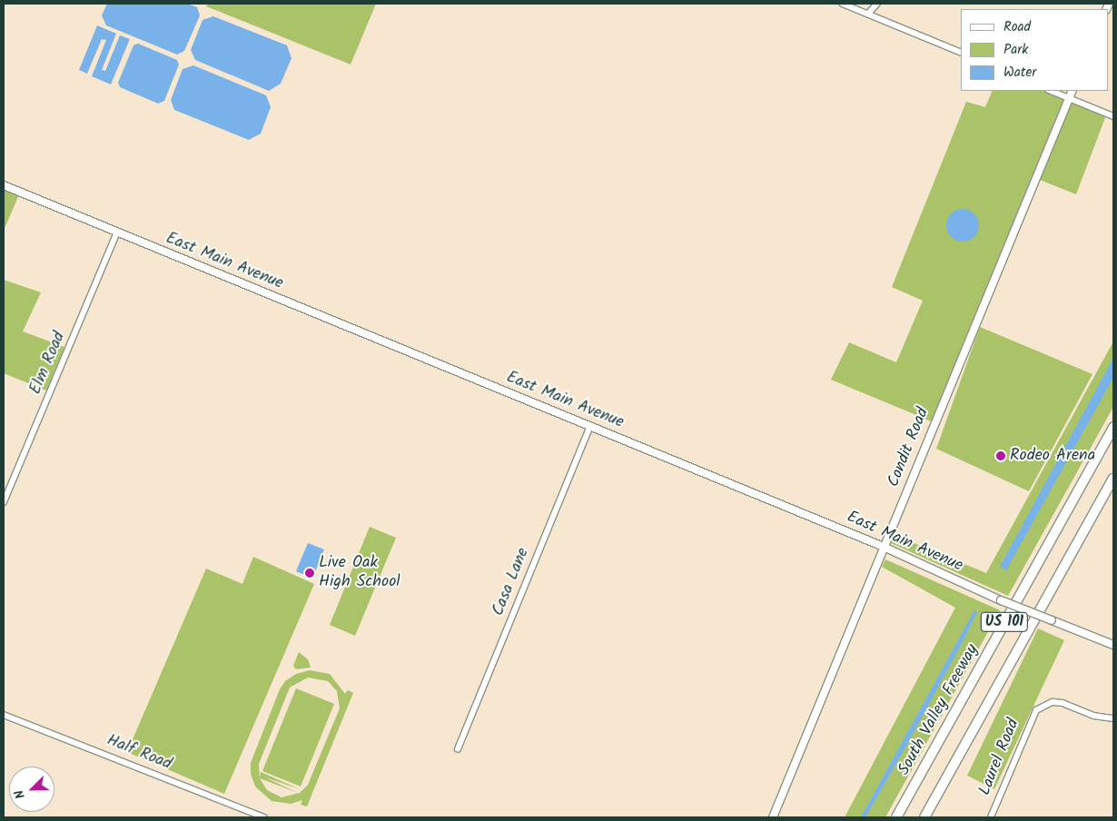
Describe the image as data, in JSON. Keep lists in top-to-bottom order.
{
  "streets": {
    "highway": ["US 101", "South Valley Freeway"],
    "street": [
      "East Main Avenue",
      "Elm Road",
      "Condit Road",
      "Casa Lane",
      "Half Road",
      "Laurel Road"
    ]
  },
  "crossings": [
    ["East Main Avenue", "Elm Road"],
    ["East Main Avenue", "Condit Road"],
    ["East Main Avenue", "Casa Lane"]
  ],
  "places": ["Rodeo Arena", "Live Oak High School"],
  "legend": ["Road", "Park", "Water"],
  "north": "bottom left"
}
